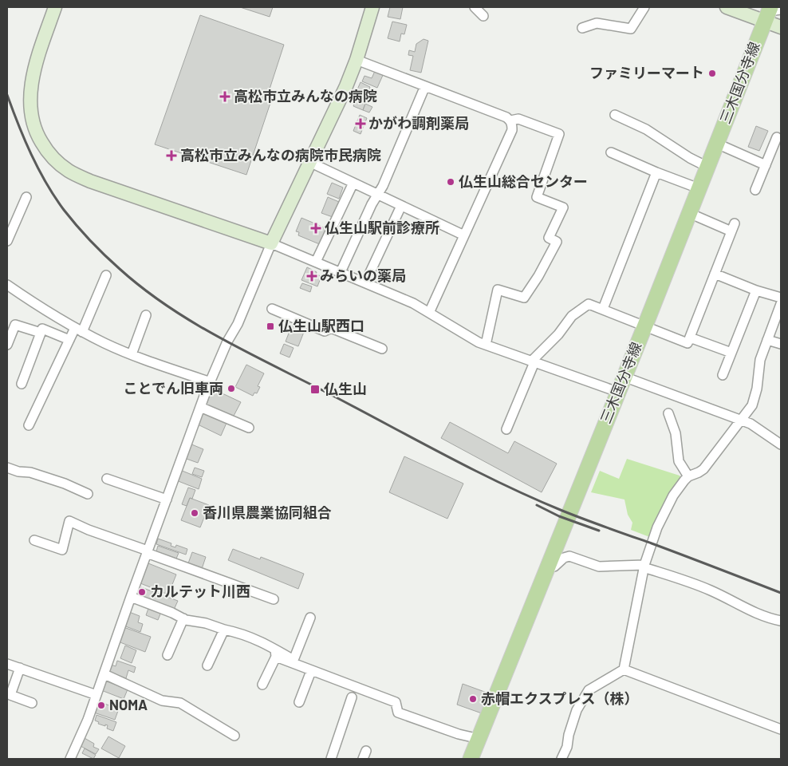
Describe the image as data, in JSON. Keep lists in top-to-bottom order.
{
  "streets": {
    "main road": ["三木国分寺線"]
  },
  "places": {
    "other": [
      "ファミリーマート",
      "仏生山総合センター",
      "ことでん旧車両",
      "香川県農業協同組合",
      "カルテット川西",
      "赤帽エクスプレス（株）",
      "NOMA"
    ],
    "health": [
      "高松市立みんなの病院",
      "かがわ調剤薬局",
      "高松市立みんなの病院市民病院",
      "仏生山駅前診療所",
      "みらいの薬局"
    ],
    "transit": ["仏生山駅西口", "仏生山"]
  }
}
